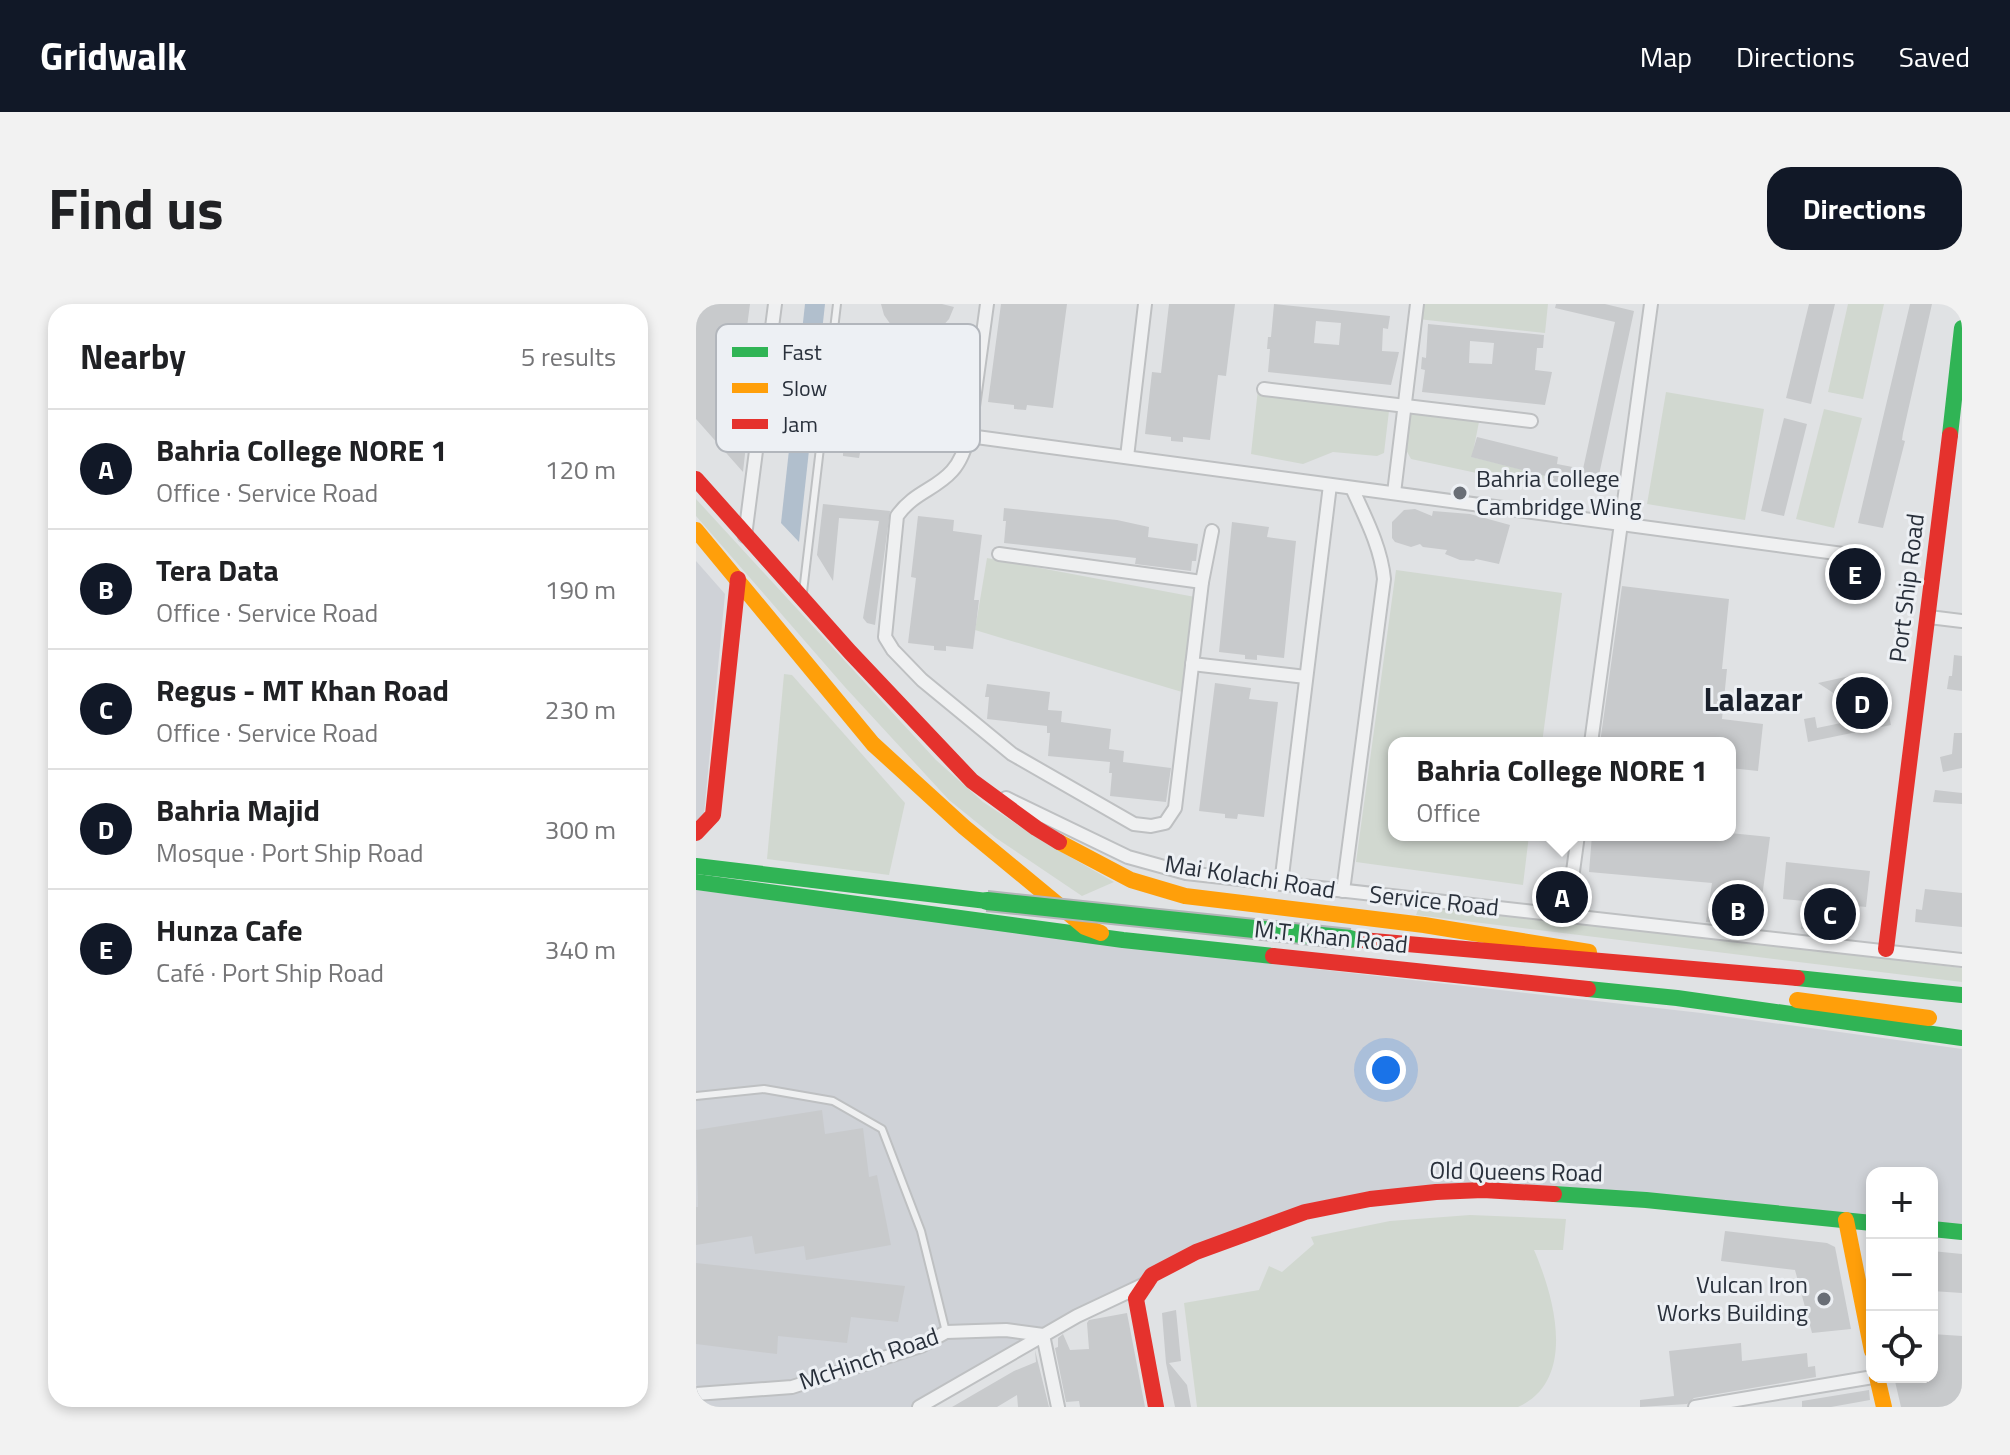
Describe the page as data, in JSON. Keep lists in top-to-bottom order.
{
  "streets": {
    "main road": [
      "Port Ship Road",
      "Mai Kolachi Road",
      "M.T. Khan Road",
      "Old Queens Road"
    ],
    "street": ["Service Road", "McHinch Road"]
  },
  "crossings": [
    ["Port Ship Road", "Service Road"],
    ["Mai Kolachi Road", "Service Road"],
    ["Mai Kolachi Road", "M.T. Khan Road"]
  ],
  "districts": ["Lalazar"],
  "places": ["Bahria College Cambridge Wing", "Vulcan Iron Works Building"],
  "legend": ["Fast", "Slow", "Jam"],
  "page": {
    "header": "Gridwalk",
    "nav": ["Map", "Directions", "Saved"],
    "title": "Find us",
    "buttons": "Directions",
    "heading": ["Nearby", "5 results"],
    "list": [
      {
        "mark": "A",
        "name": "Bahria College NORE 1",
        "note": "Office · Service Road",
        "value": "120 m"
      },
      {
        "mark": "B",
        "name": "Tera Data",
        "note": "Office · Service Road",
        "value": "190 m"
      },
      {
        "mark": "C",
        "name": "Regus - MT Khan Road",
        "note": "Office · Service Road",
        "value": "230 m"
      },
      {
        "mark": "D",
        "name": "Bahria Majid",
        "note": "Mosque · Port Ship Road",
        "value": "300 m"
      },
      {
        "mark": "E",
        "name": "Hunza Cafe",
        "note": "Café · Port Ship Road",
        "value": "340 m"
      }
    ],
    "pins": [
      "E",
      "D",
      "A",
      "B",
      "C"
    ],
    "popup": ["Bahria College NORE 1", "Office"],
    "map_buttons": ["+", "−"]
  }
}
